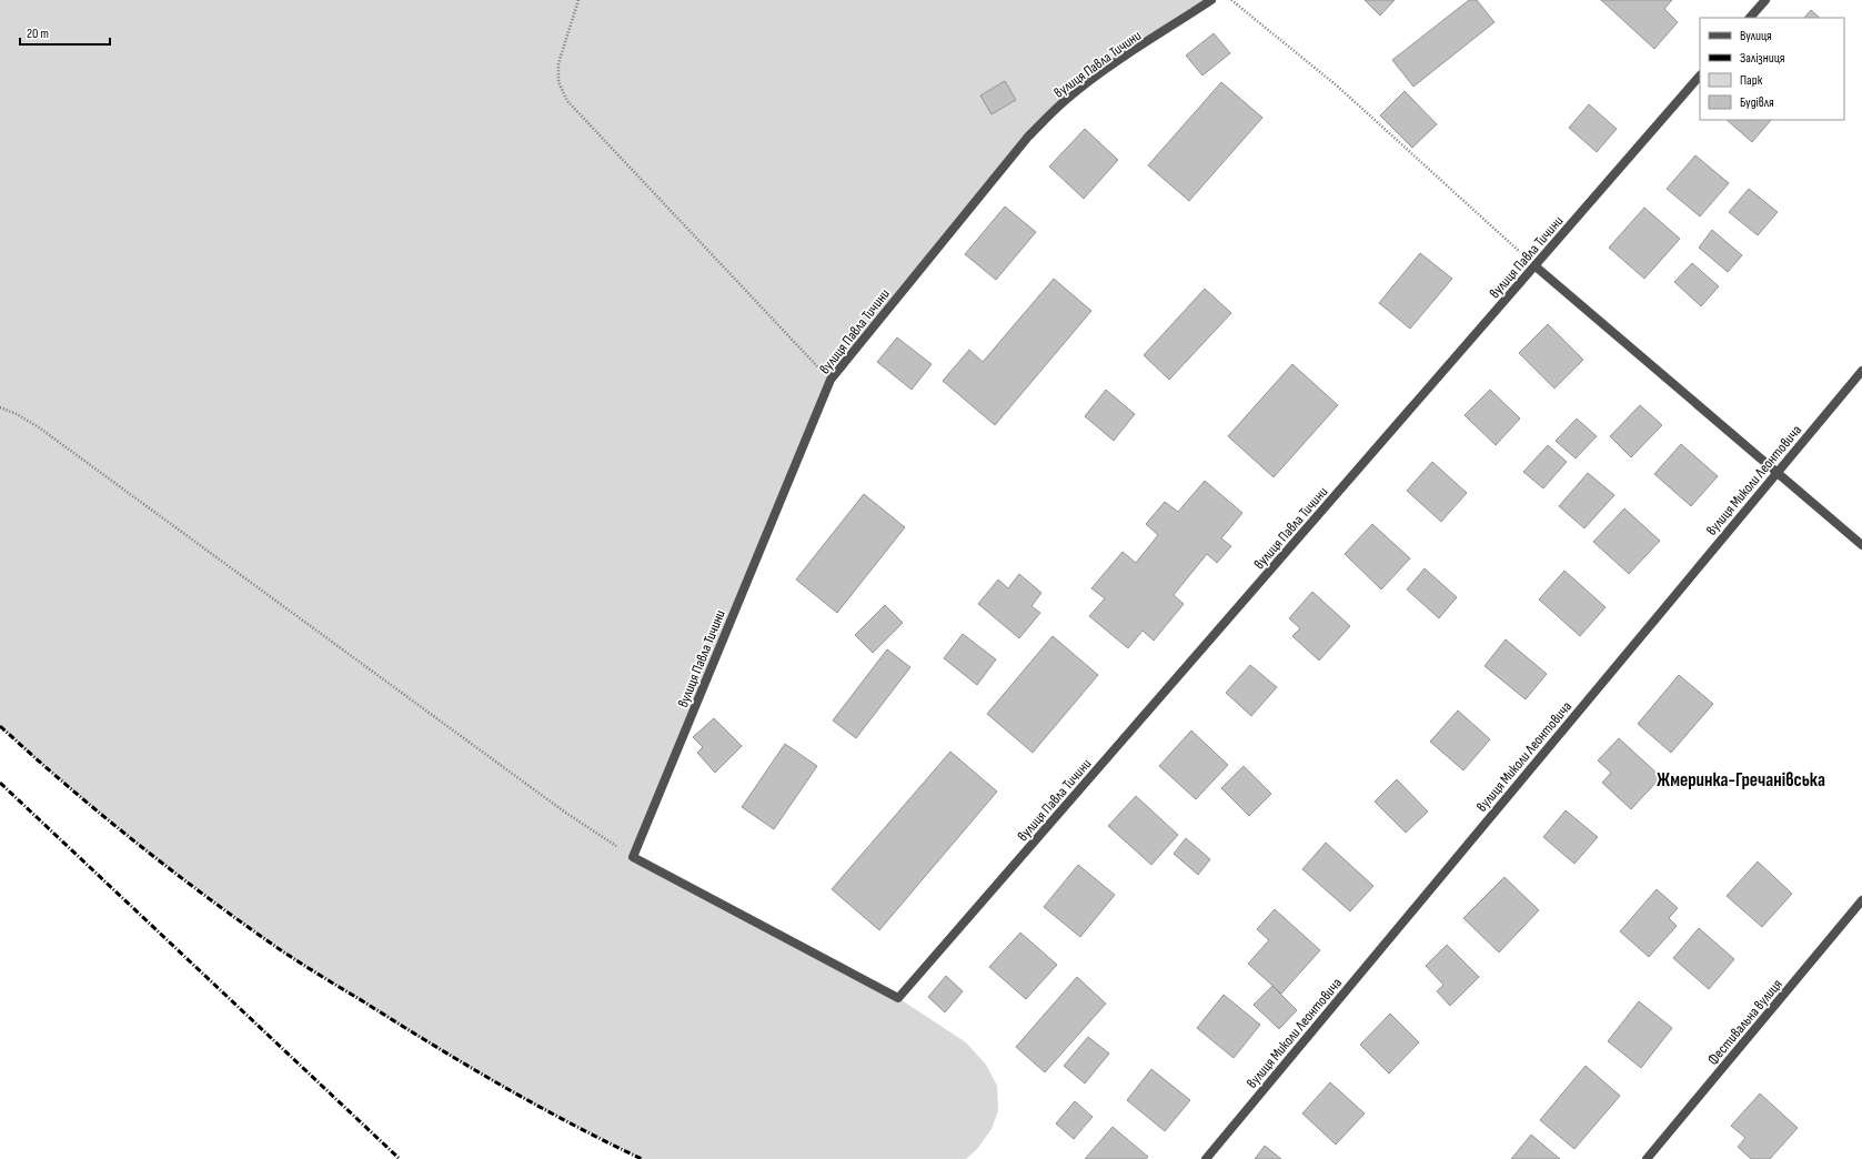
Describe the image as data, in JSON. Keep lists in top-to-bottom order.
{
  "streets": {
    "street": ["вулиця Павла Тичини", "вулиця Миколи Леонтовича", "Фестивальна вулиця"]
  },
  "districts": ["Жмеринка-Гречанівська"],
  "legend": [
    "Вулиця",
    "Залізниця",
    "Парк",
    "Будівля"
  ],
  "scale_bar": "20 m"
}
